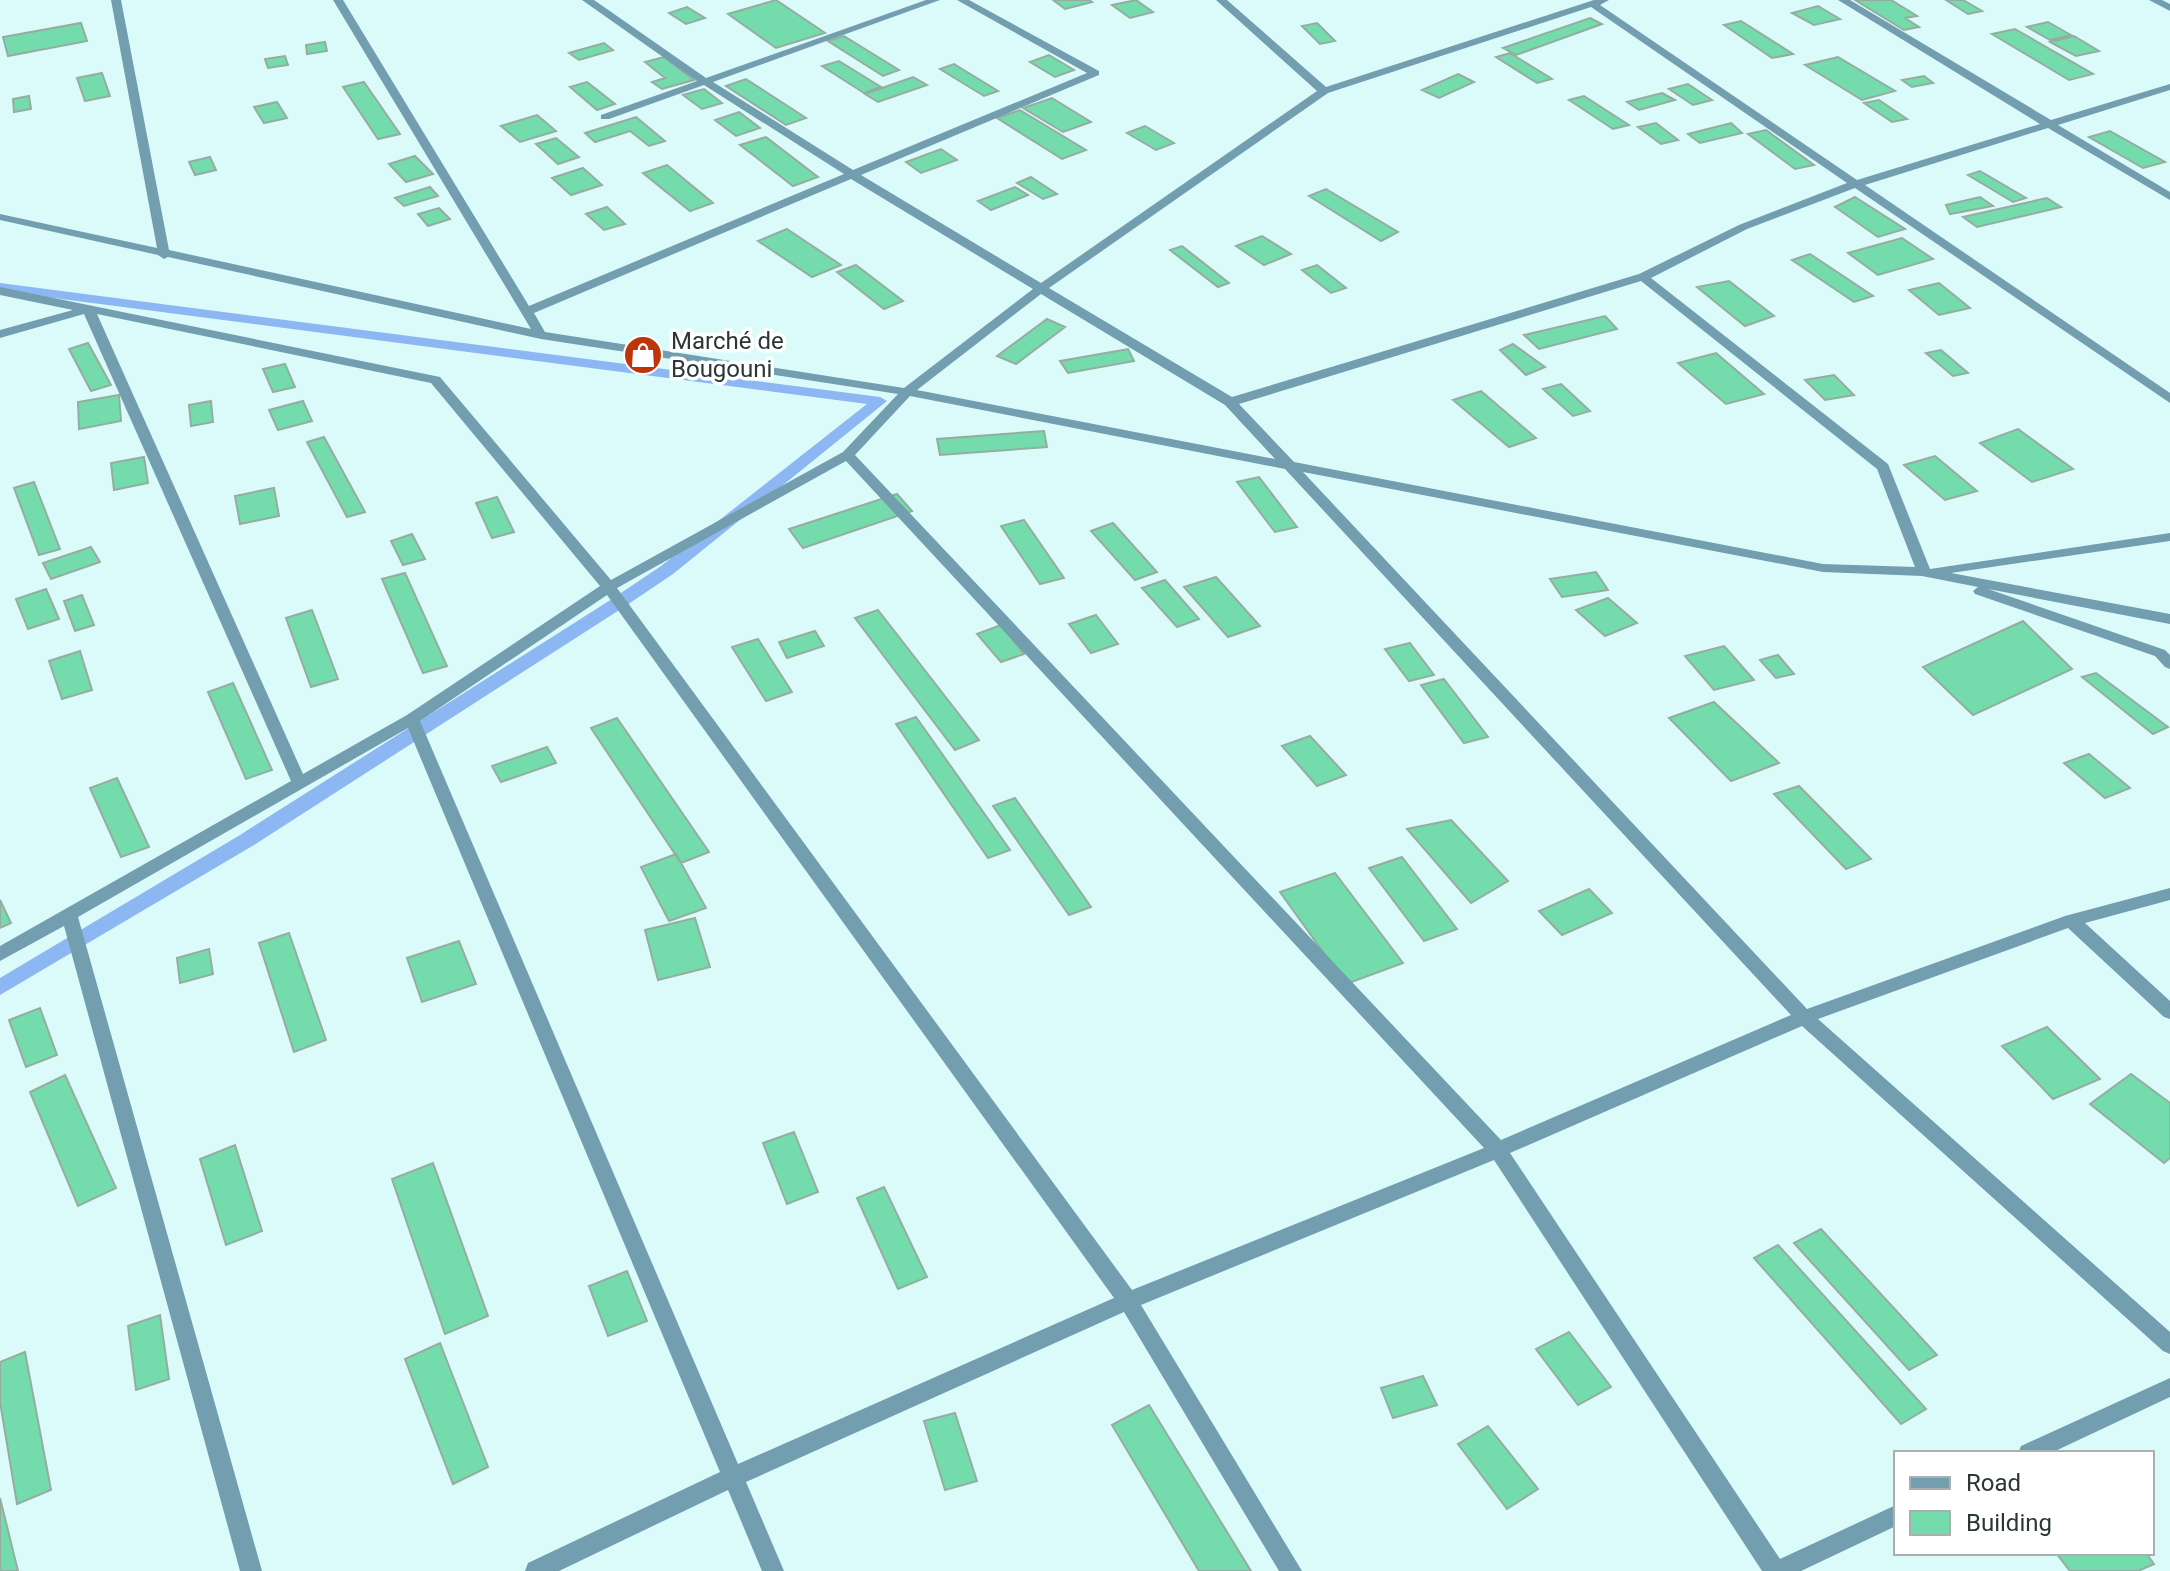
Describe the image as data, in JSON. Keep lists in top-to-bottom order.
{
  "places": {
    "shop": ["Marché de Bougouni"]
  },
  "legend": ["Road", "Building"]
}
